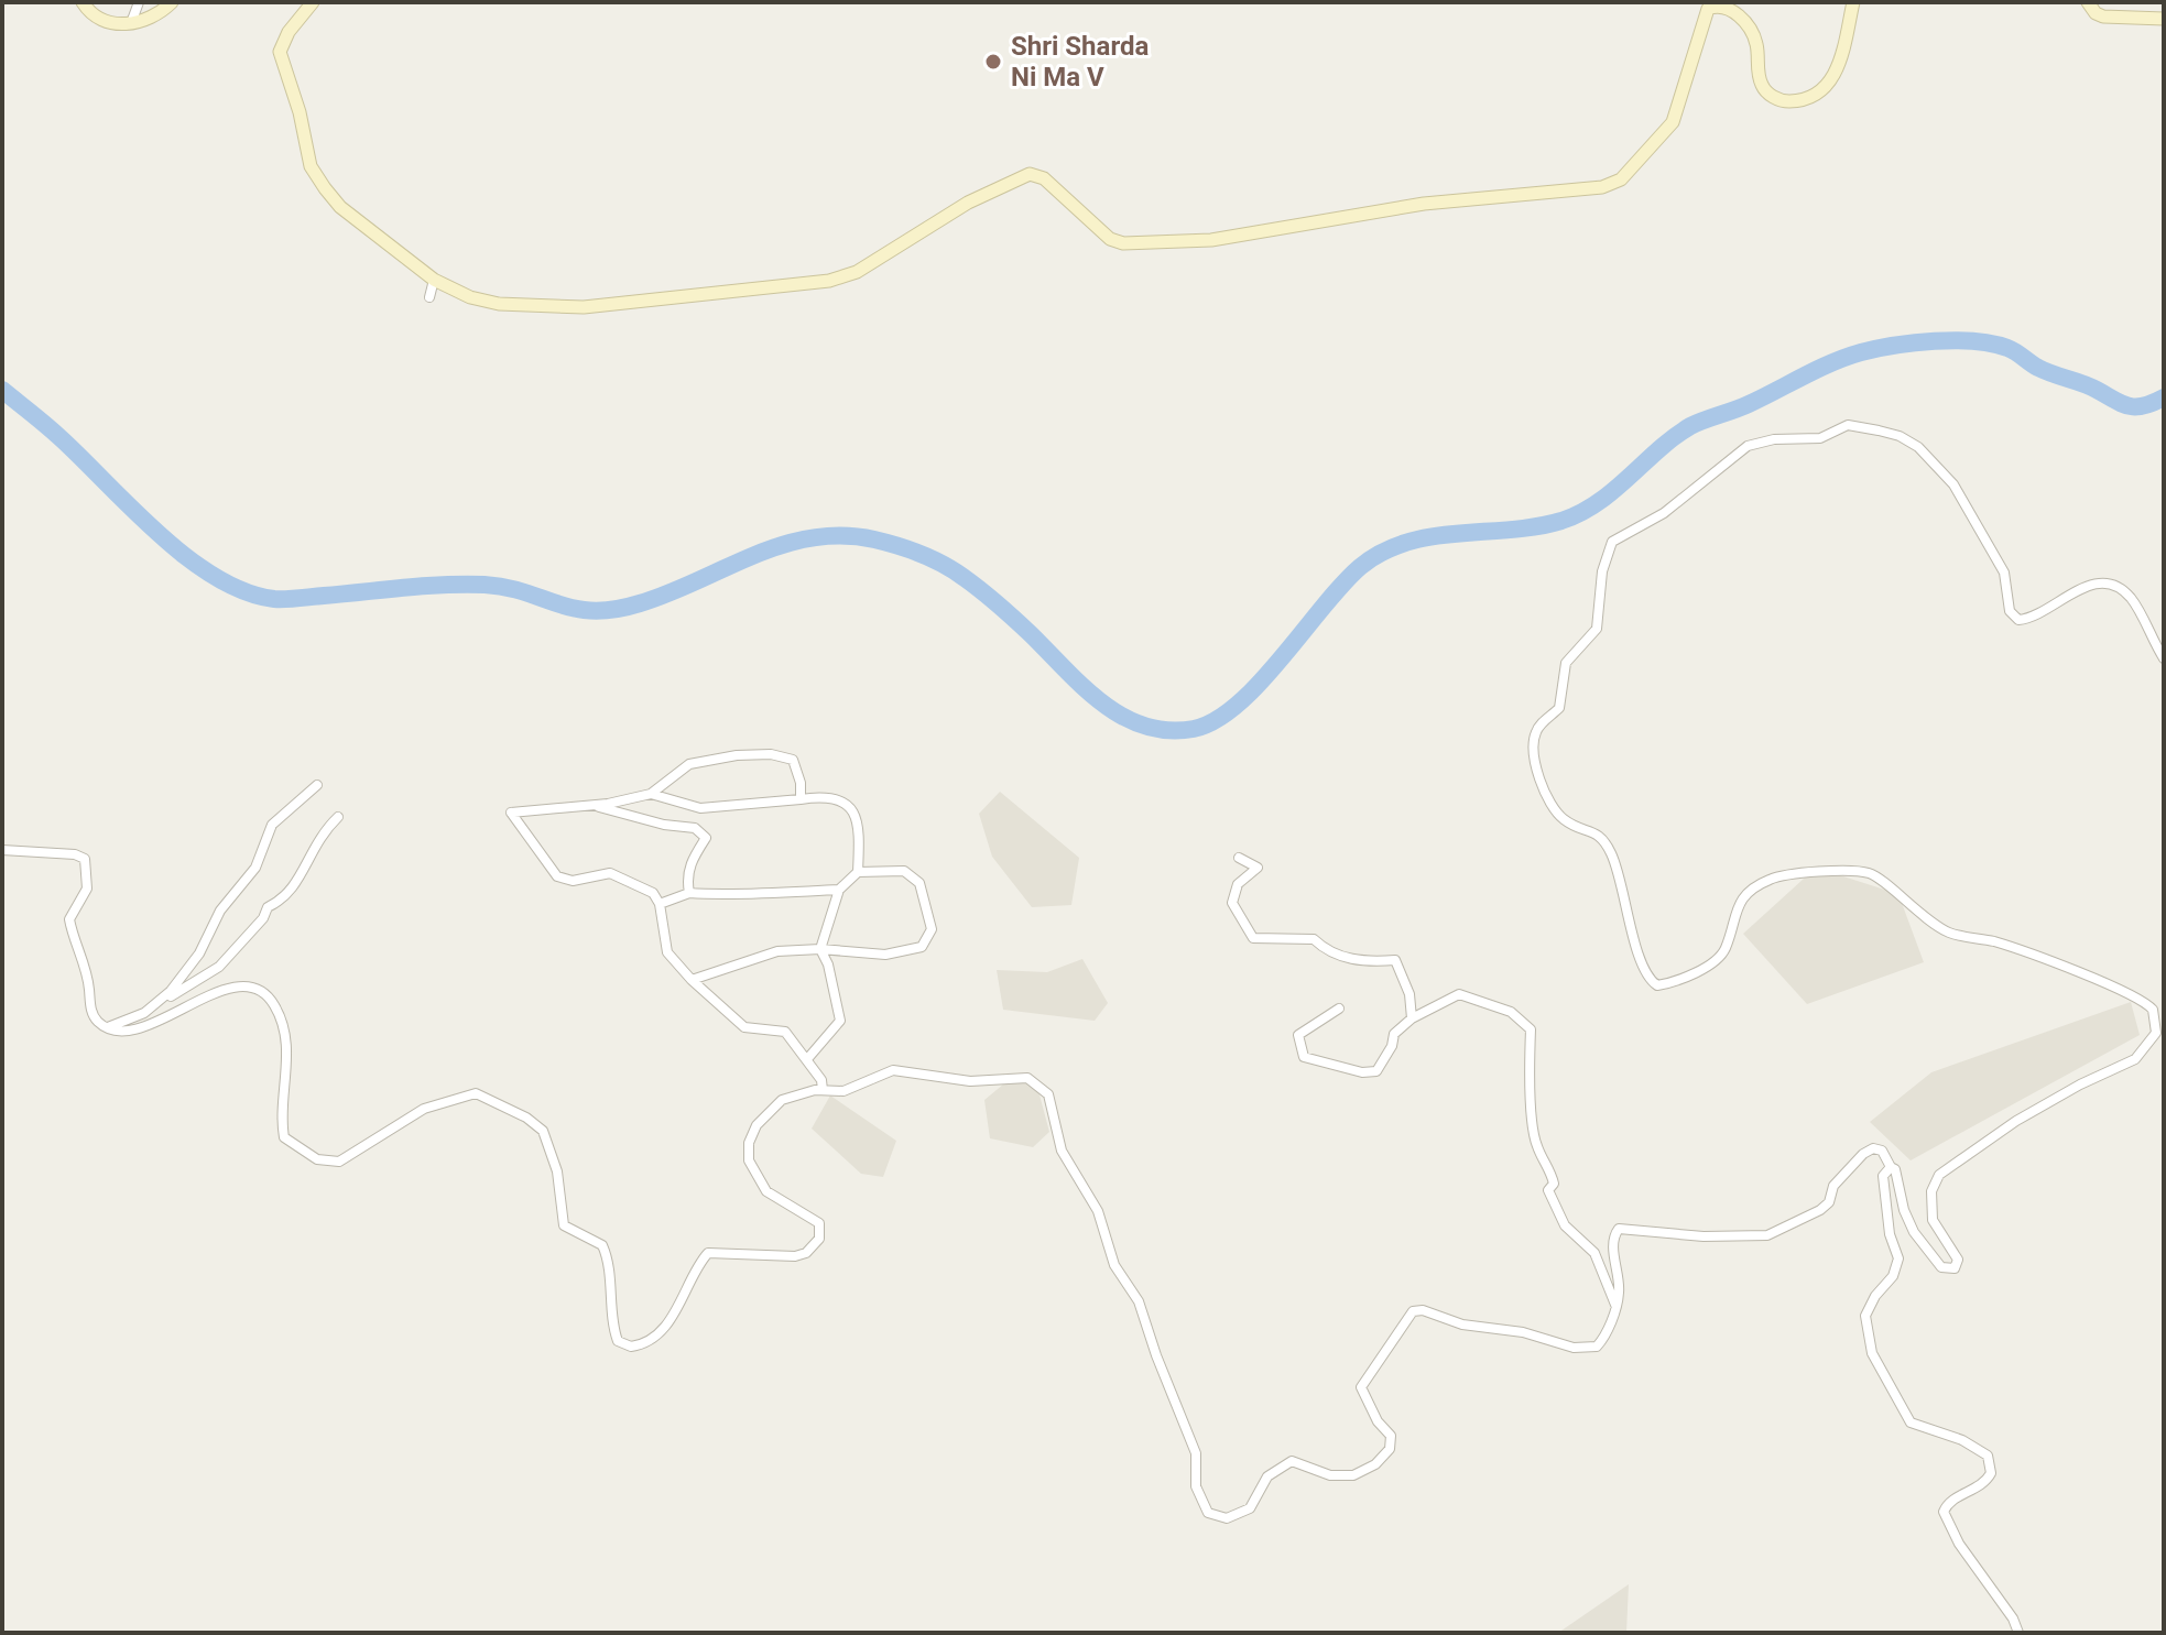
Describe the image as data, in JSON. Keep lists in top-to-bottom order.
{
  "places": ["Shri Sharda Ni Ma V"]
}
